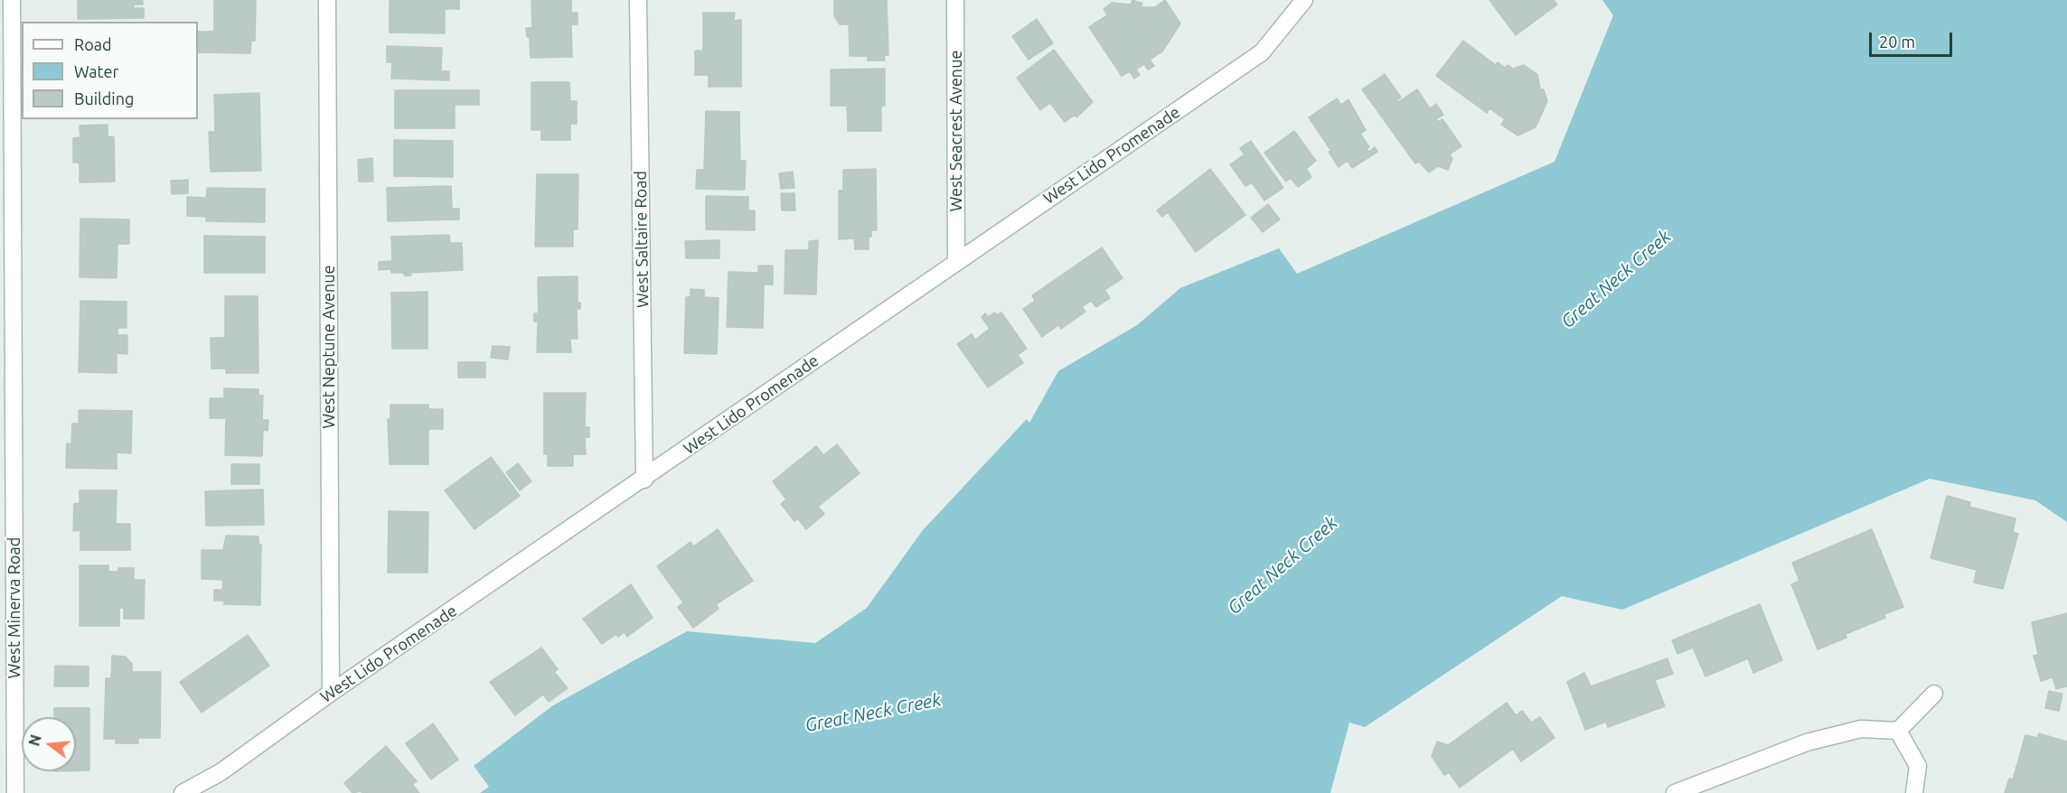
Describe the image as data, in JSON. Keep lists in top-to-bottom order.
{
  "streets": {
    "street": [
      "West Seacrest Avenue",
      "West Lido Promenade",
      "West Saltaire Road",
      "West Neptune Avenue",
      "West Minerva Road"
    ]
  },
  "crossings": [
    ["West Seacrest Avenue", "West Lido Promenade"],
    ["West Lido Promenade", "West Saltaire Road"],
    ["West Lido Promenade", "West Neptune Avenue"]
  ],
  "water": ["Great Neck Creek"],
  "legend": ["Road", "Water", "Building"],
  "scale_bar": "20 m",
  "north": "left"
}
